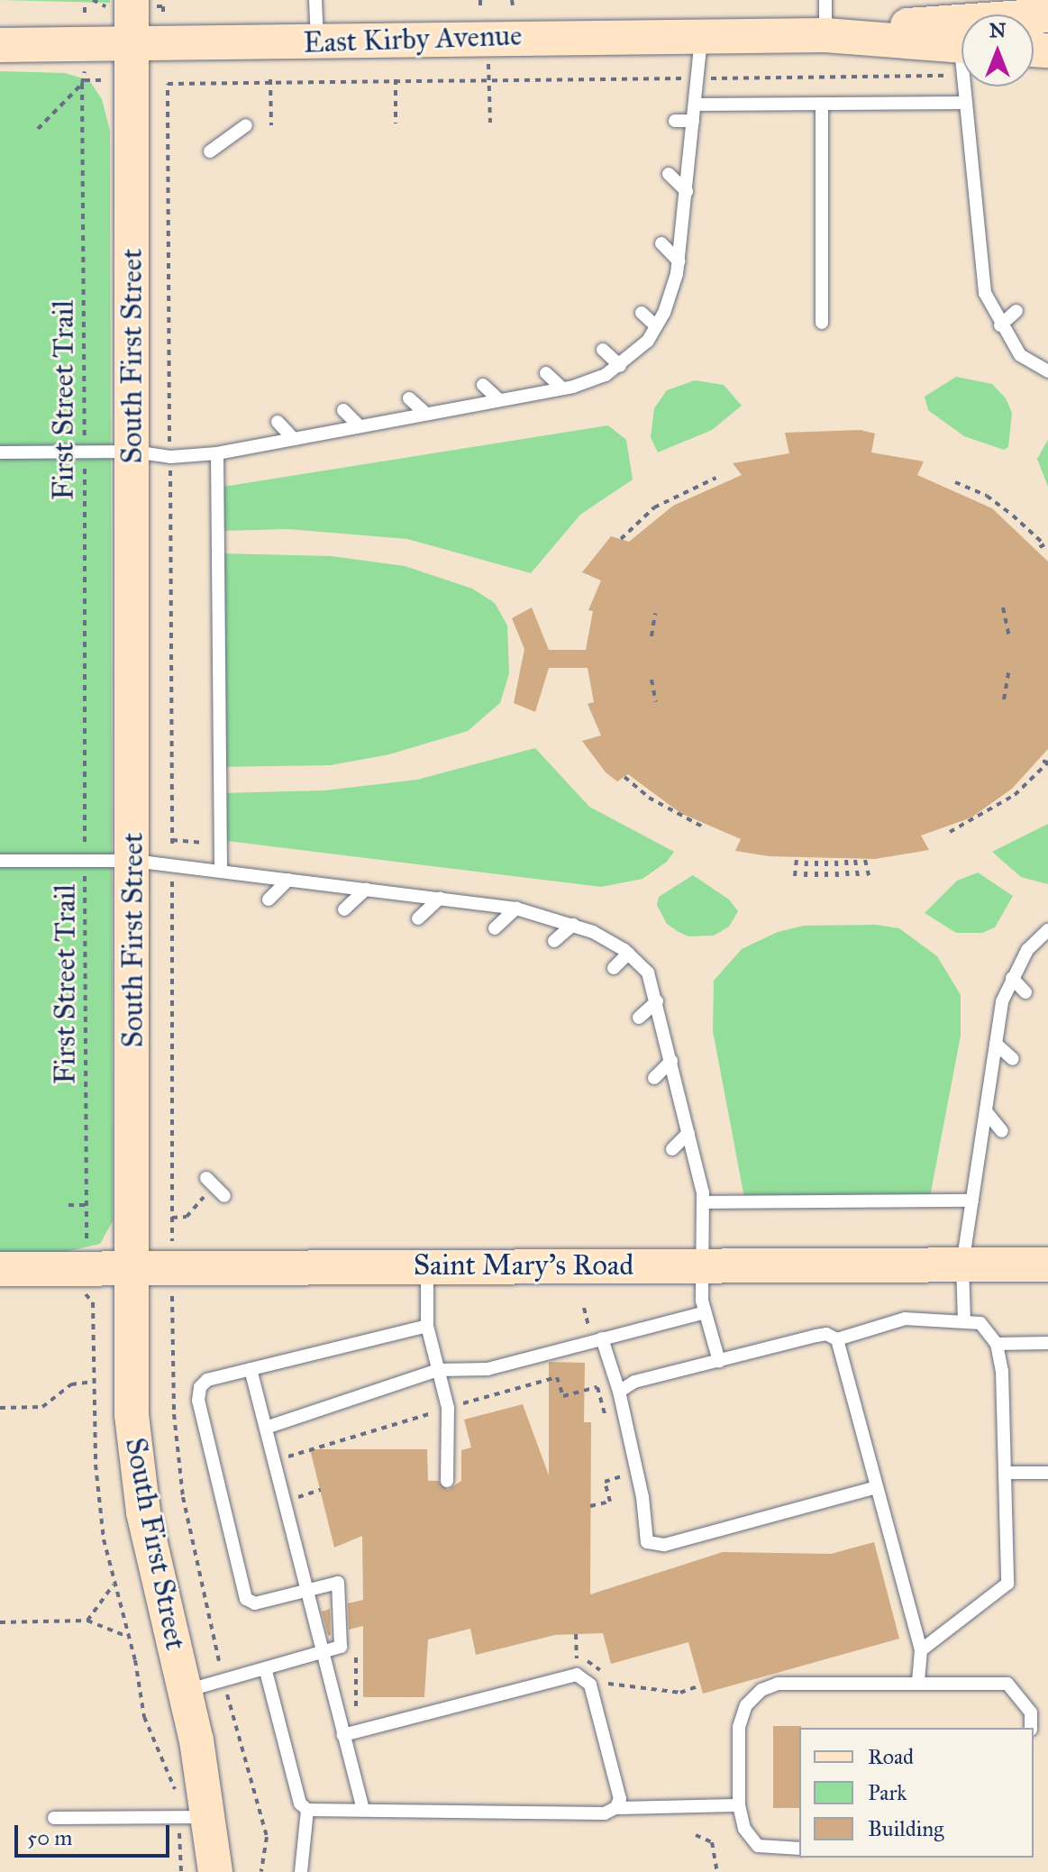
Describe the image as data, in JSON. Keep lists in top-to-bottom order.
{
  "streets": {
    "main road": ["East Kirby Avenue", "South First Street", "Saint Mary's Road"],
    "path": ["First Street Trail"]
  },
  "crossings": [
    ["East Kirby Avenue", "South First Street"],
    ["South First Street", "First Street Trail"],
    ["South First Street", "Saint Mary's Road"],
    ["First Street Trail", "Saint Mary's Road"]
  ],
  "legend": ["Road", "Park", "Building"],
  "scale_bar": "50 m",
  "north": "top"
}
